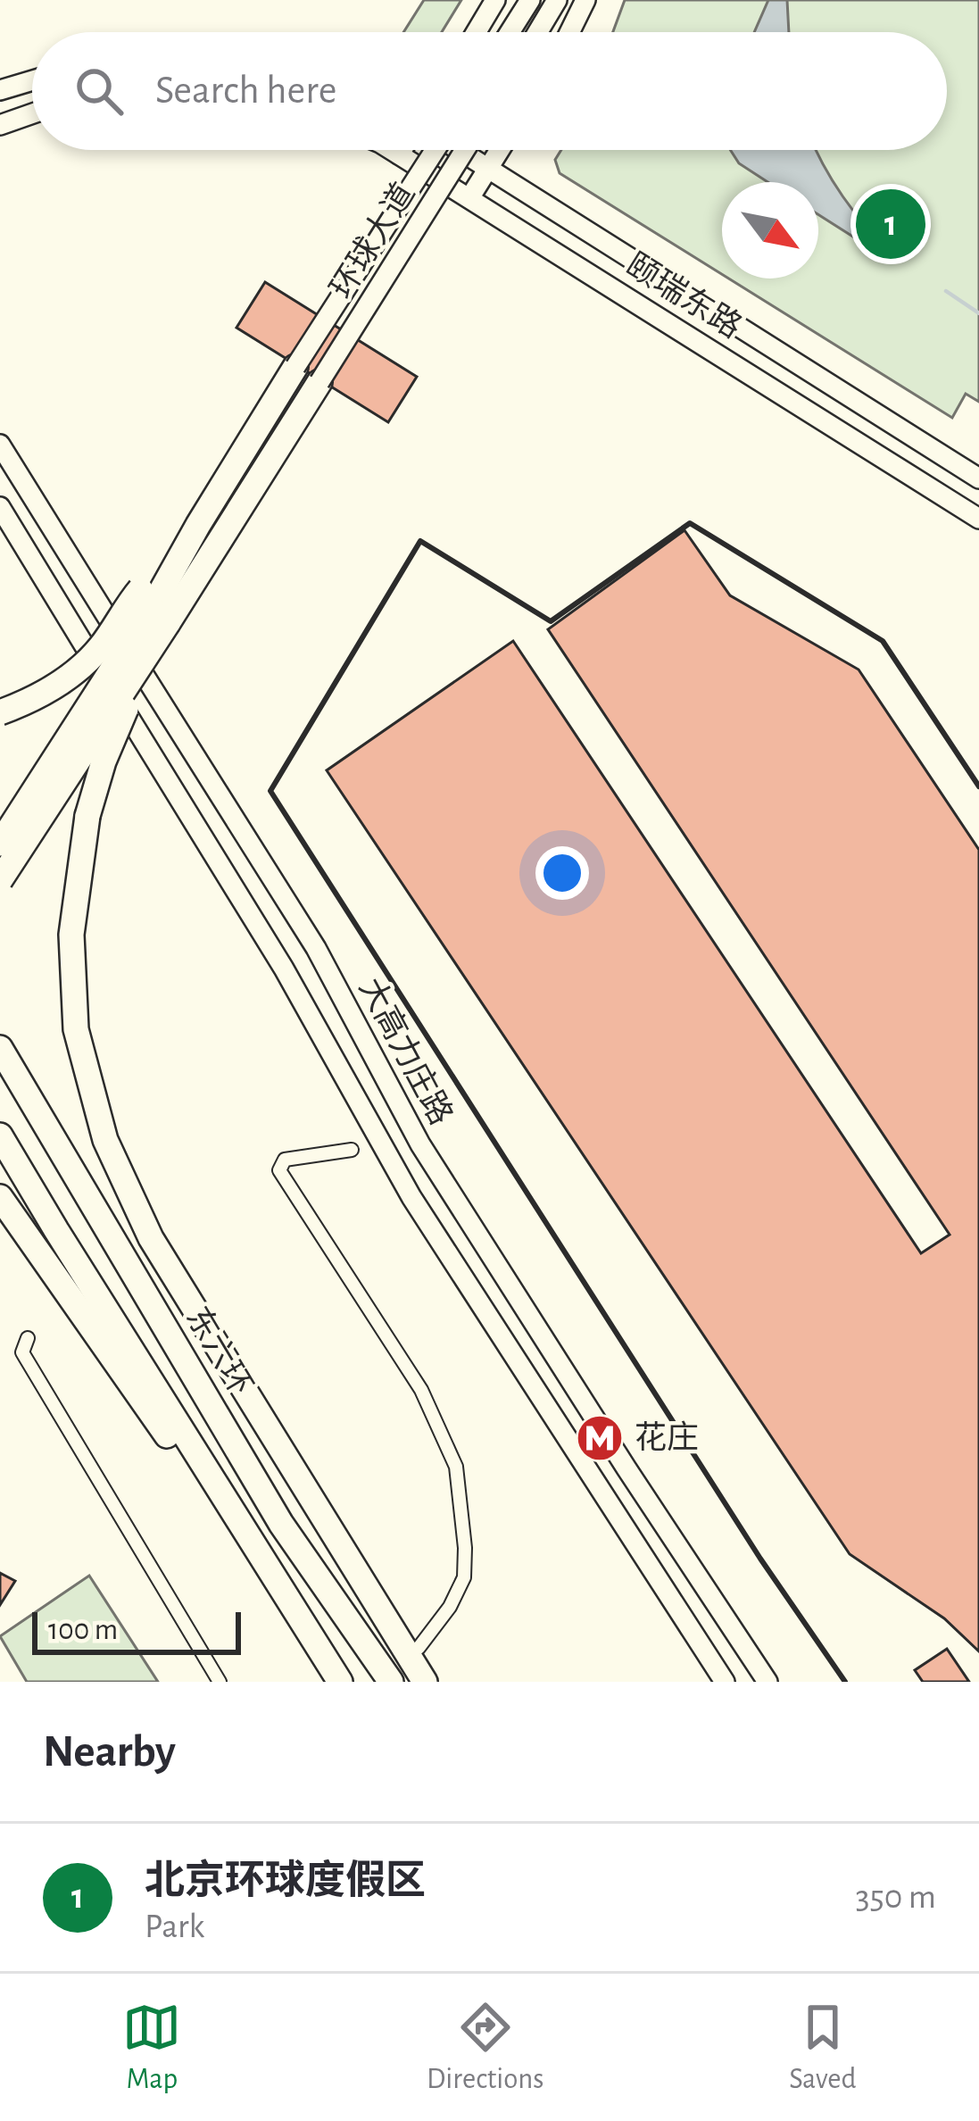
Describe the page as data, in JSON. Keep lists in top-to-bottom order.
{
  "streets": {
    "highway": ["东六环"],
    "main road": ["环球大道", "颐瑞东路", "大高力庄路"]
  },
  "places": {
    "metro station": ["花庄"]
  },
  "scale_bar": "100 m",
  "north": "bottom right",
  "page": {
    "search": "Search here",
    "pins": "1",
    "scale": "100 m",
    "heading": "Nearby",
    "list": [
      {
        "mark": "1",
        "name": "北京环球度假区",
        "note": "Park",
        "value": "350 m"
      }
    ],
    "nav": ["Map", "Directions", "Saved"]
  }
}
